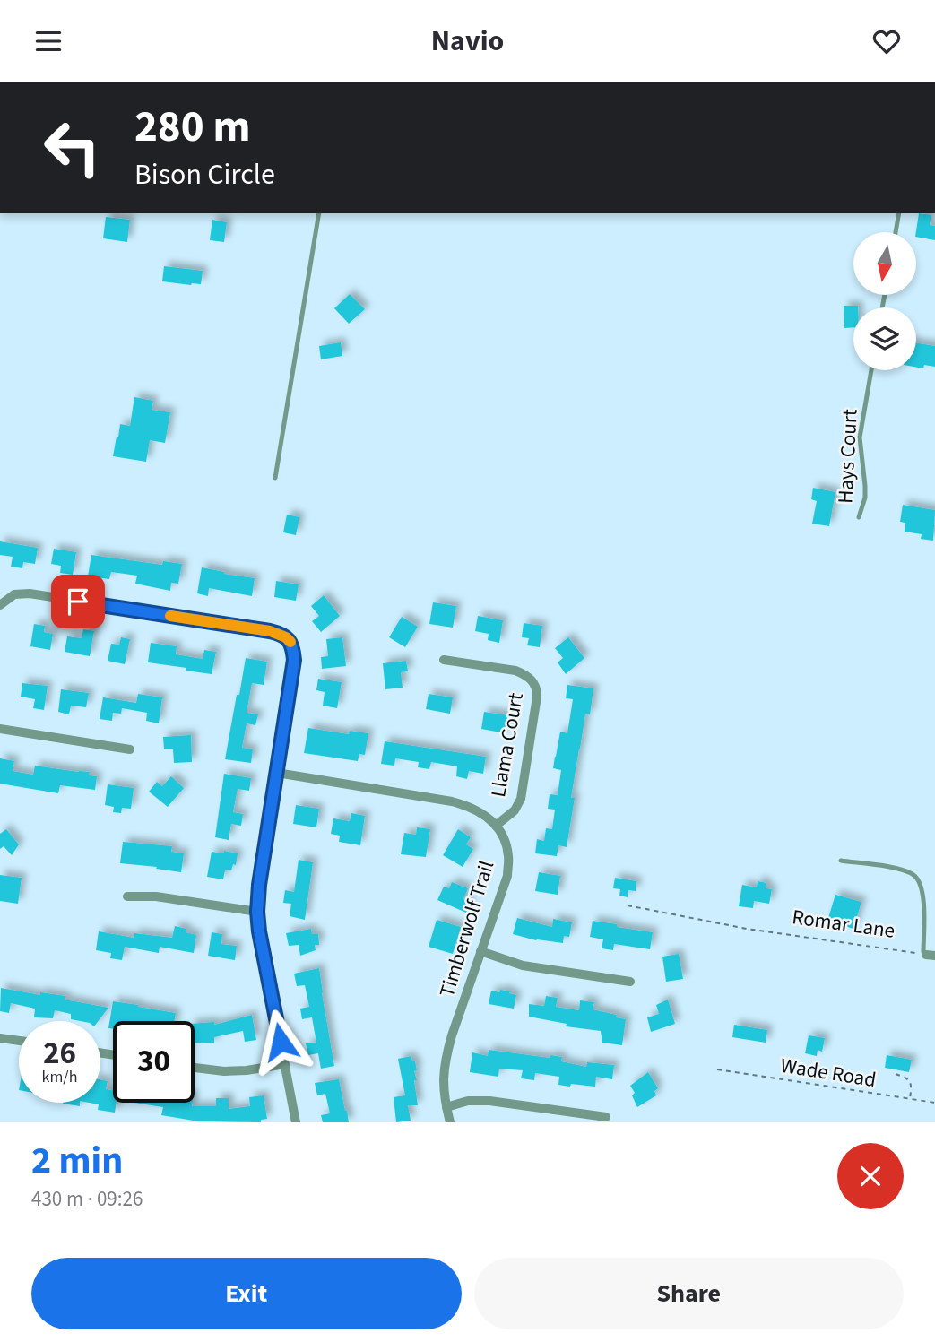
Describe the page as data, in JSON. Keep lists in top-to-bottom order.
{
  "streets": {
    "street": ["Llama Court", "Timberwolf Trail"],
    "lane": ["Hays Court"],
    "path": ["Romar Lane", "Wade Road"]
  },
  "crossings": [
    ["Llama Court", "Timberwolf Trail"]
  ],
  "north": "bottom",
  "page": {
    "header": "Navio",
    "turn": ["280 m", "Bison Circle"],
    "speed": "26 km/h",
    "limit": "30",
    "heading": ["2 min", "430 m · 09:26"],
    "buttons": ["Exit", "Share"]
  }
}
